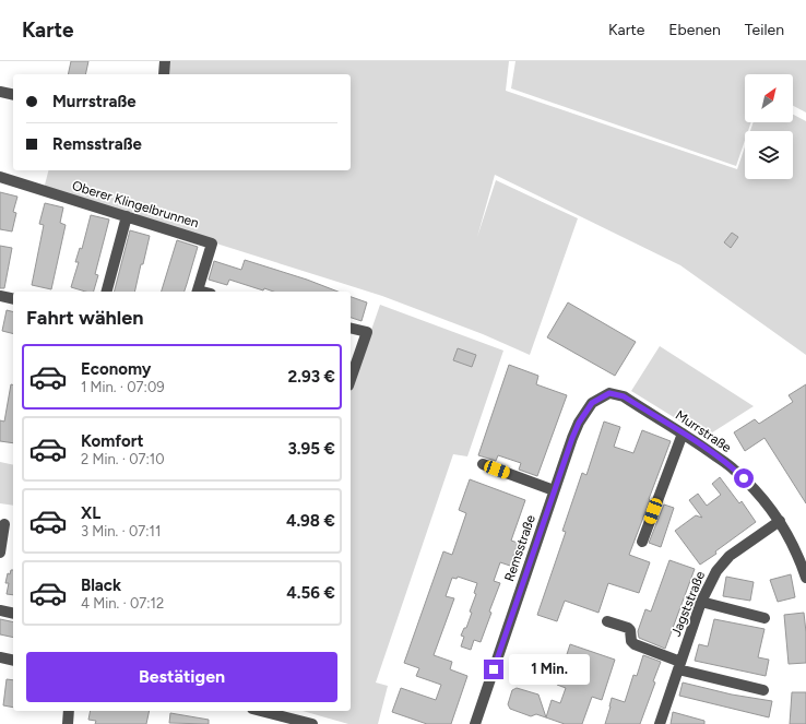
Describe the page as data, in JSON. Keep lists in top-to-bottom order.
{
  "streets": {
    "street": [
      "Oberer Klingelbrunnen",
      "Murrstraße",
      "Remsstraße",
      "Jagststraße"
    ]
  },
  "crossings": [
    ["Murrstraße", "Remsstraße"],
    ["Murrstraße", "Jagststraße"]
  ],
  "north": "top right",
  "page": {
    "header": "Karte",
    "nav": ["Karte", "Ebenen", "Teilen"],
    "banner": ["Murrstraße", "Remsstraße"],
    "heading": "Fahrt wählen",
    "list": [
      {
        "name": "Economy",
        "note": "1 Min. · 07:09",
        "value": "2.93 €"
      },
      {
        "name": "Komfort",
        "note": "2 Min. · 07:10",
        "value": "3.95 €"
      },
      {
        "name": "XL",
        "note": "3 Min. · 07:11",
        "value": "4.98 €"
      },
      {
        "name": "Black",
        "note": "4 Min. · 07:12",
        "value": "4.56 €"
      }
    ],
    "buttons": "Bestätigen",
    "bubble": "1 Min."
  }
}
